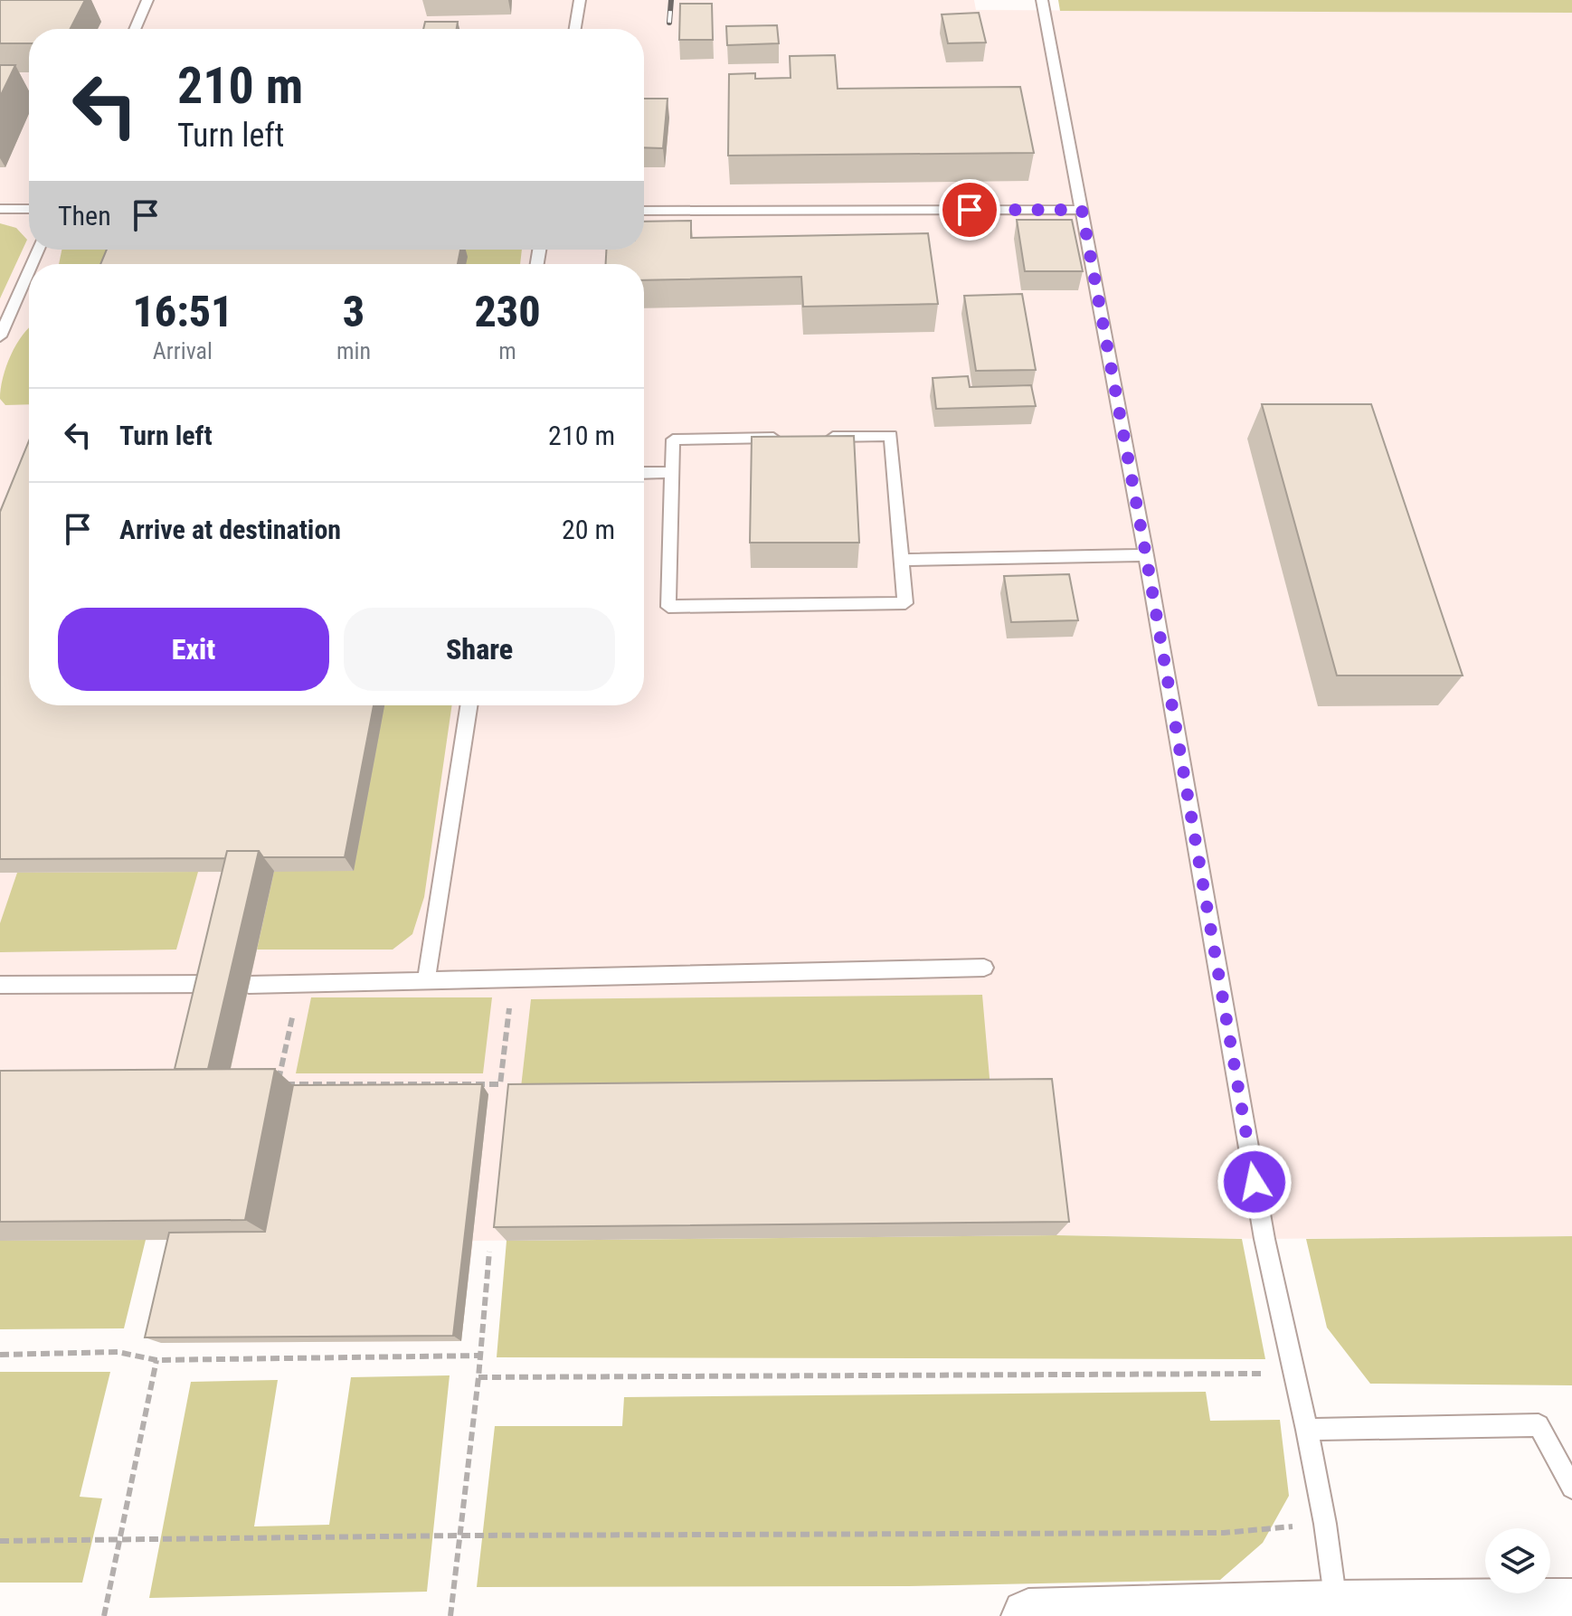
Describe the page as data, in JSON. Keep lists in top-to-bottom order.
{
  "page": {
    "turn": ["210 m", "Turn left"],
    "then": "Then",
    "eta": [
      "16:51",
      "Arrival",
      "3",
      "min",
      "230",
      "m"
    ],
    "list": [
      {
        "name": "Turn left",
        "value": "210 m"
      },
      {
        "name": "Arrive at destination",
        "value": "20 m"
      }
    ],
    "buttons": ["Exit", "Share"]
  }
}
